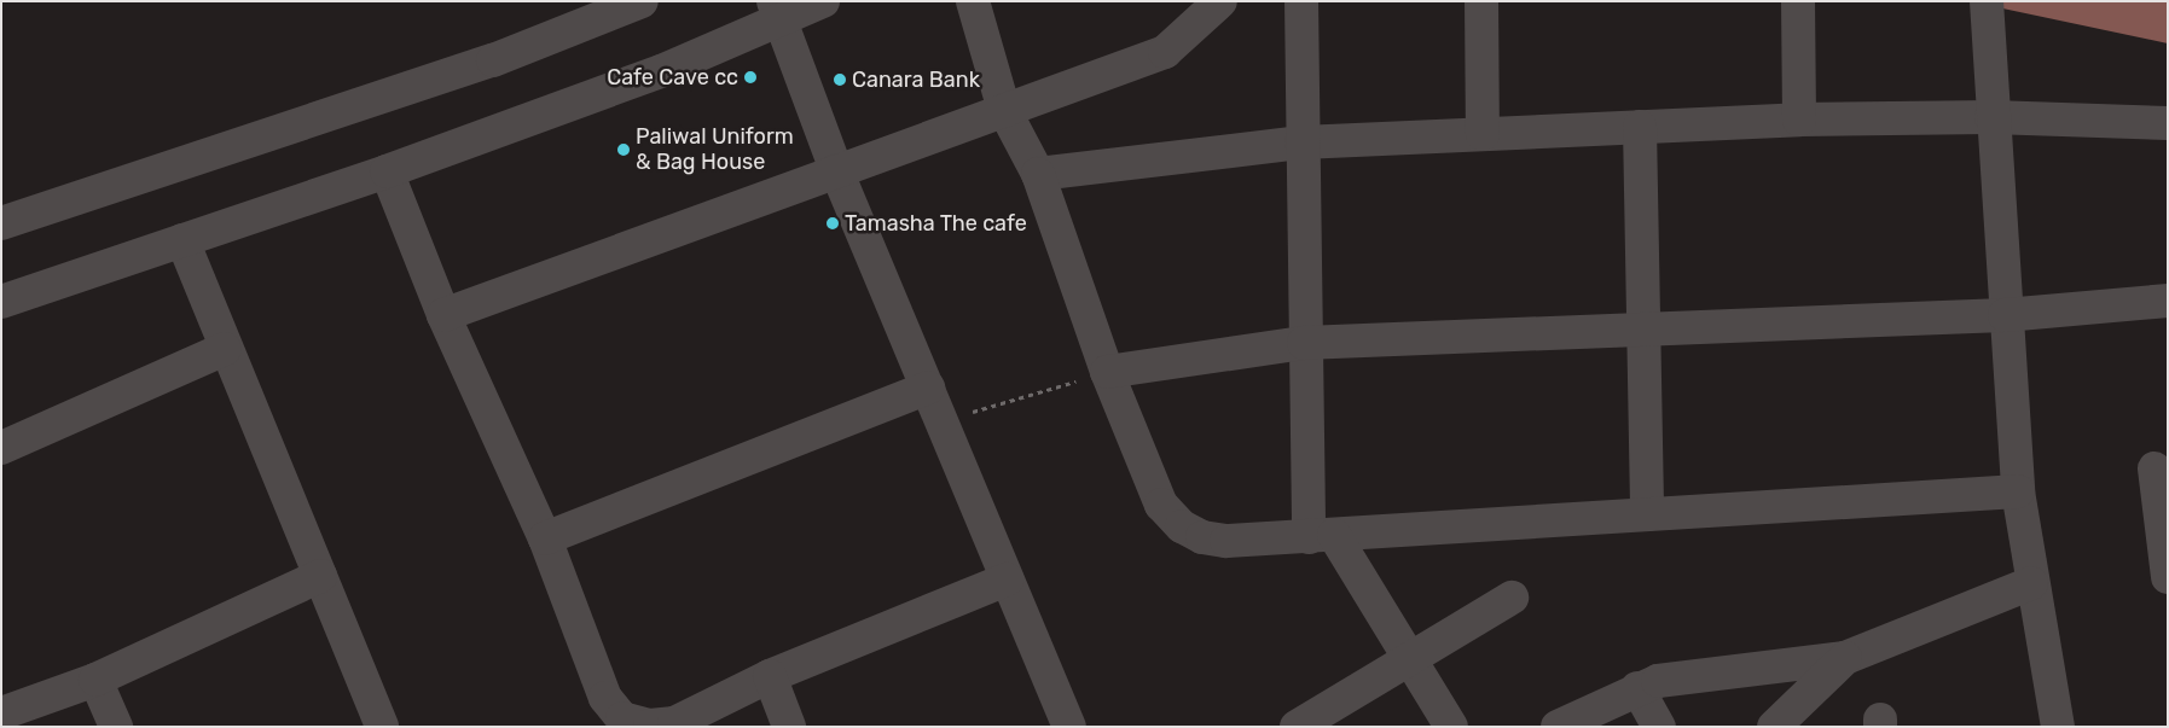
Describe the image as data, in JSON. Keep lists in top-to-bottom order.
{
  "places": [
    "Cafe Cave cc",
    "Canara Bank",
    "Paliwal Uniform & Bag House",
    "Tamasha The cafe"
  ]
}
